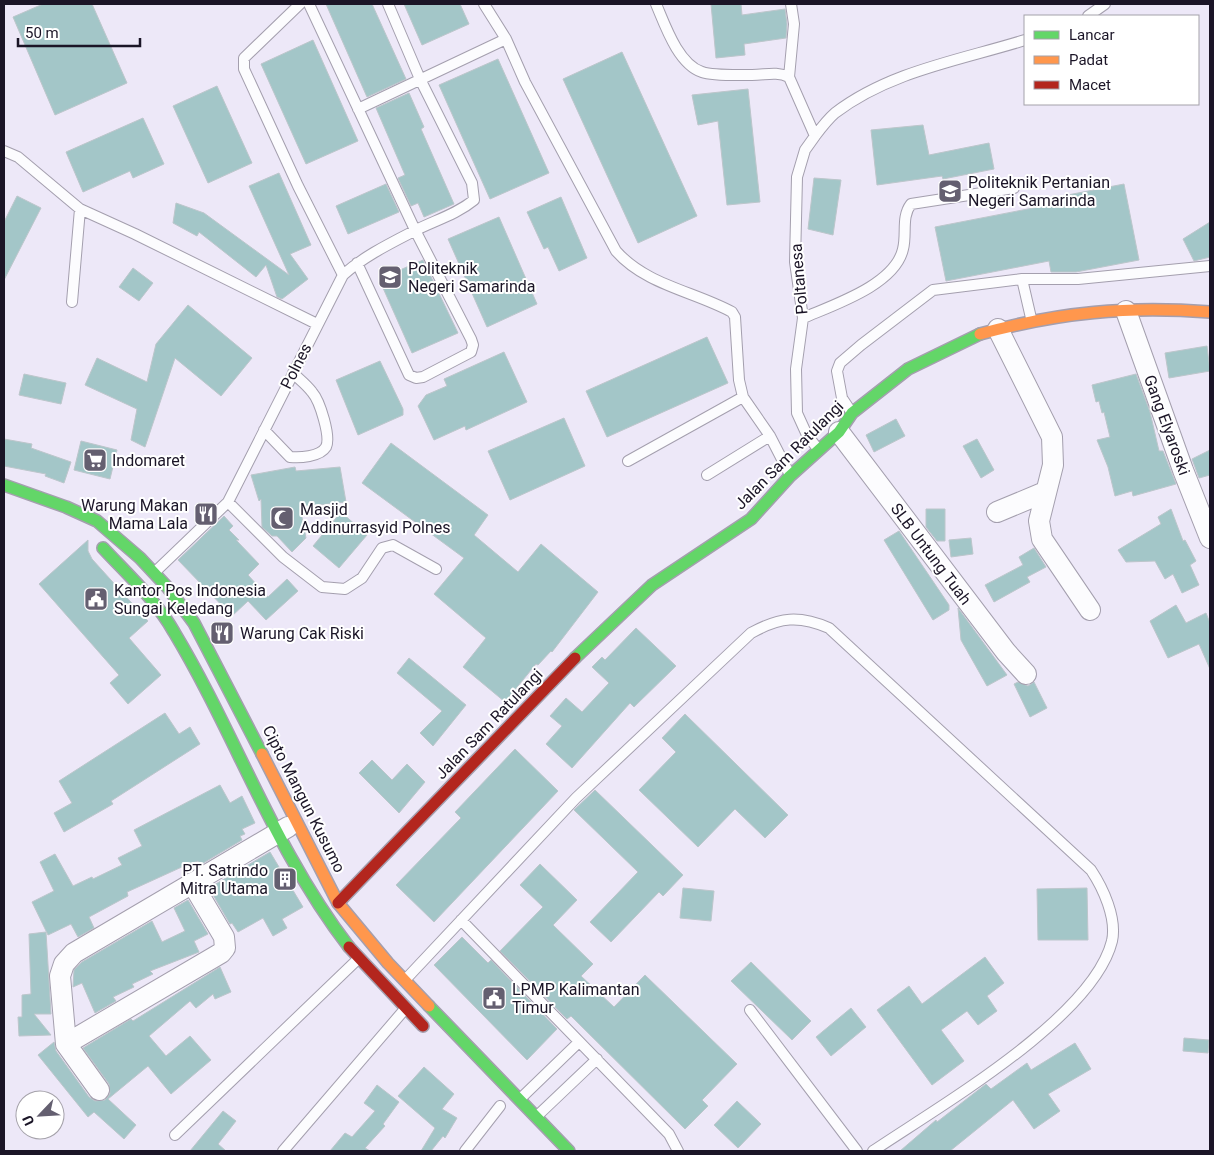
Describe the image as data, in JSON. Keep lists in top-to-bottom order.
{
  "streets": {
    "main road": ["Jalan Sam Ratulangi", "Cipto Mangun Kusumo"],
    "street": ["Gang Elyaroski", "SLB Untung Tuah"],
    "lane": ["Poltanesa", "Polnes"]
  },
  "crossings": [
    ["Poltanesa", "Jalan Sam Ratulangi"],
    ["Polnes", "Cipto Mangun Kusumo"],
    ["Gang Elyaroski", "Jalan Sam Ratulangi"],
    ["Jalan Sam Ratulangi", "SLB Untung Tuah"],
    ["Jalan Sam Ratulangi", "Cipto Mangun Kusumo"]
  ],
  "places": {
    "school or university": ["Politeknik Pertanian Negeri Samarinda", "Politeknik Negeri Samarinda"],
    "supermarket": ["Indomaret"],
    "restaurant": ["Warung Makan Mama Lala", "Warung Cak Riski"],
    "mosque": ["Masjid Addinurrasyid Polnes"],
    "public building": ["Kantor Pos Indonesia Sungai Keledang", "LPMP Kalimantan Timur"],
    "building": ["PT. Satrindo Mitra Utama"]
  },
  "legend": ["Lancar", "Padat", "Macet"],
  "scale_bar": "50 m",
  "north": "bottom left"
}
